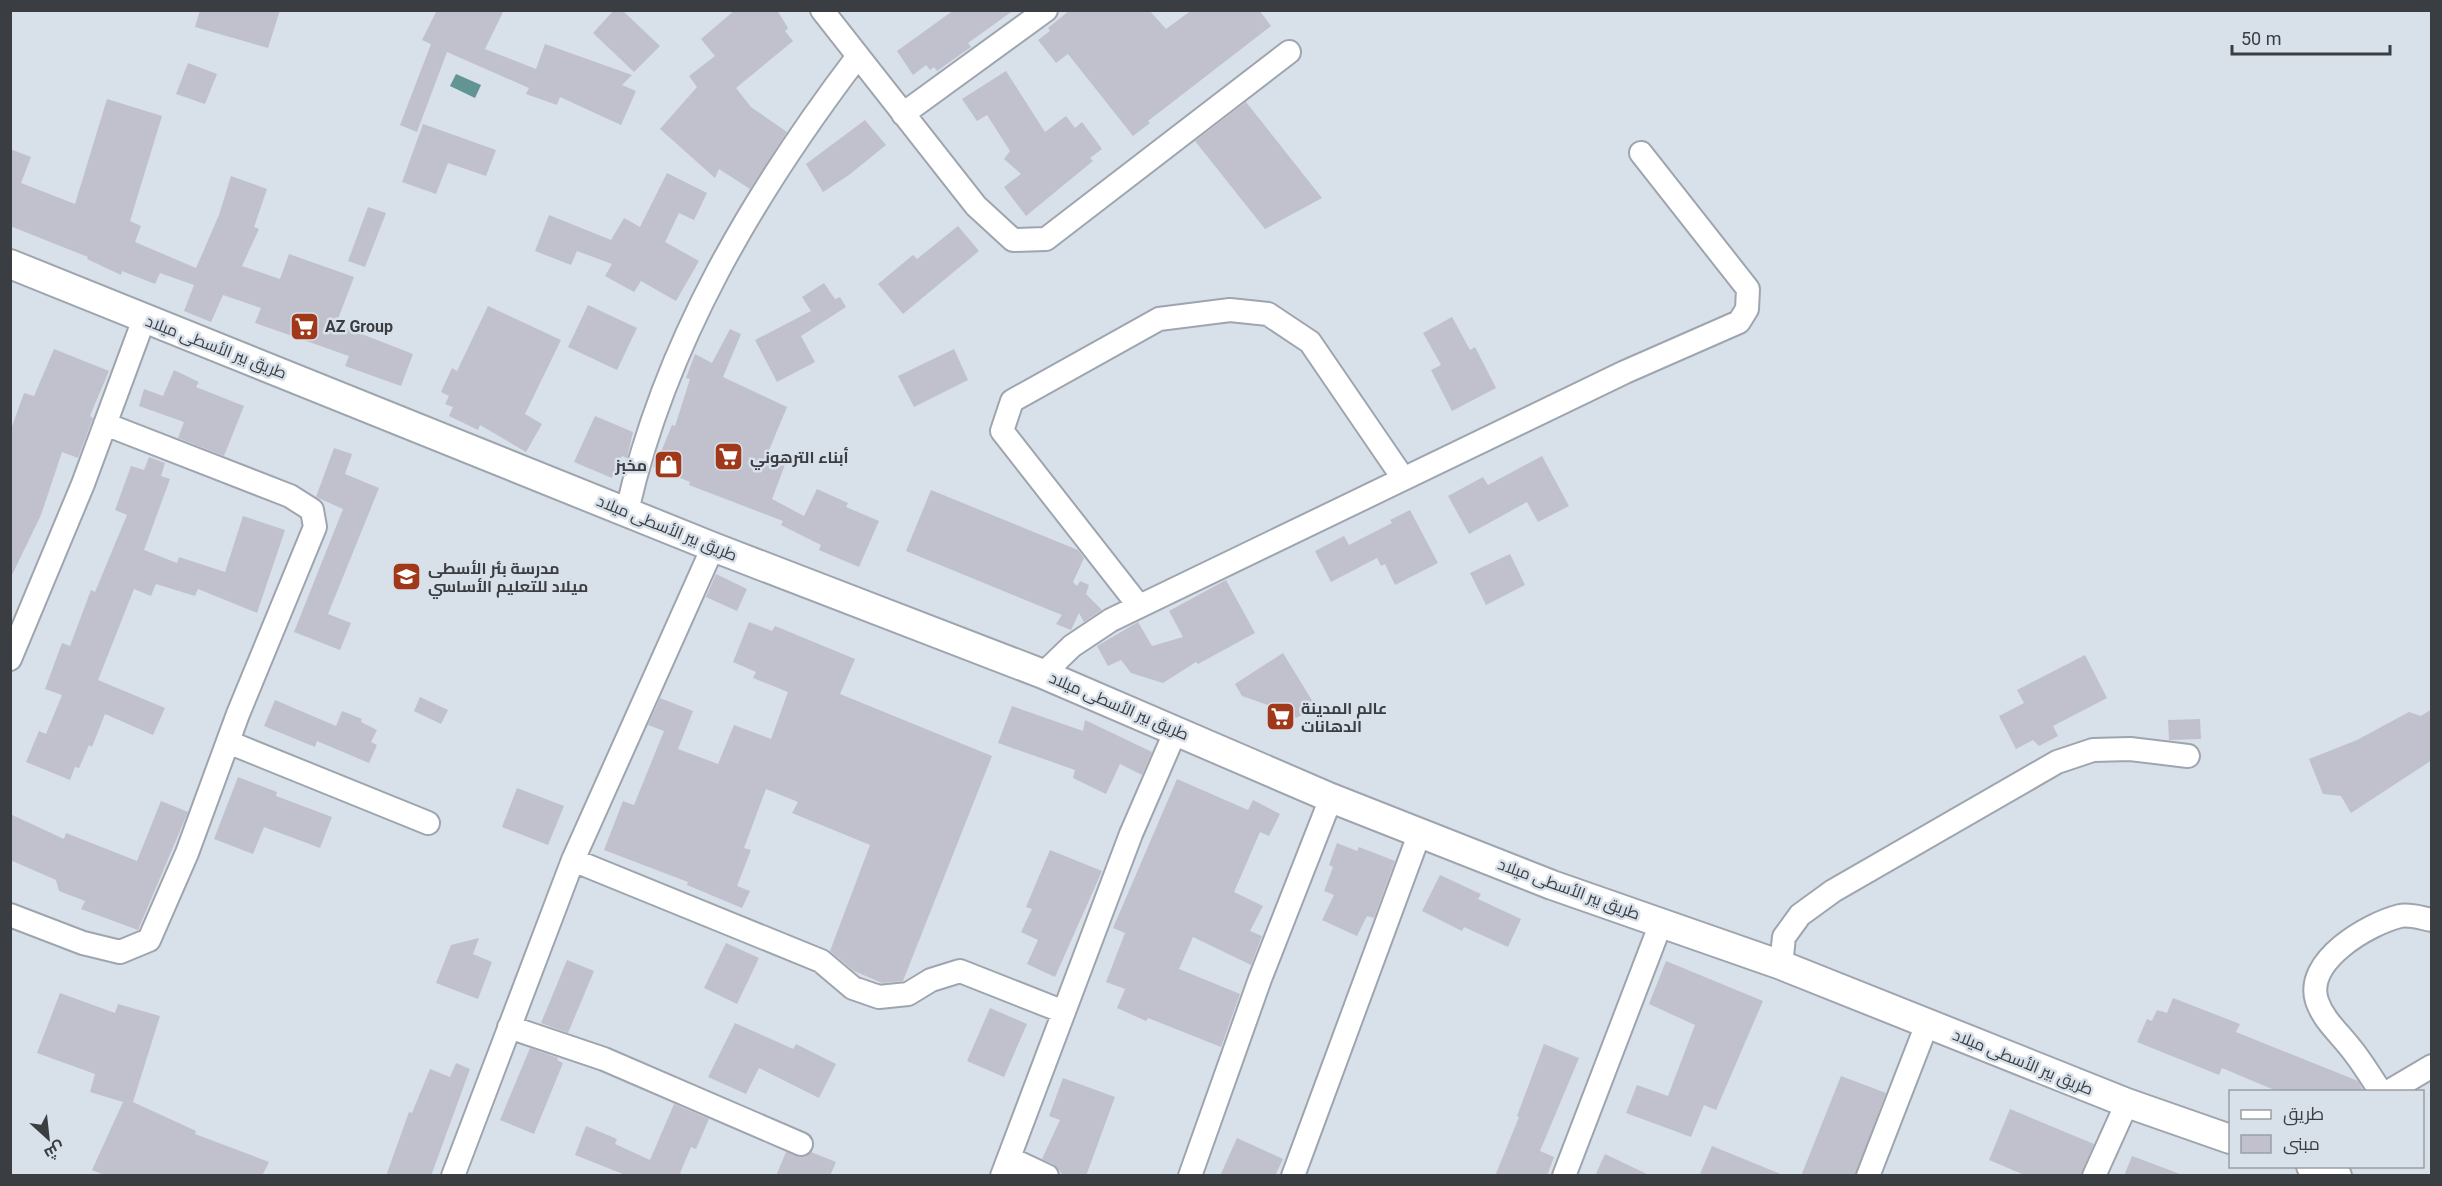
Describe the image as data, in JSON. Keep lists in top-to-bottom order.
{
  "streets": {
    "main road": ["طريق بير الأسطى ميلاد"]
  },
  "places": {
    "supermarket": ["AZ Group", "أبناء الترهوني", "عالم المدينة الدهانات"],
    "shop": ["مخبز"],
    "school or university": ["مدرسة بئر الأسطى ميلاد للتعليم الأساسي"]
  },
  "legend": ["طريق", "مبنى"],
  "scale_bar": "50 m",
  "north": "bottom right"
}
